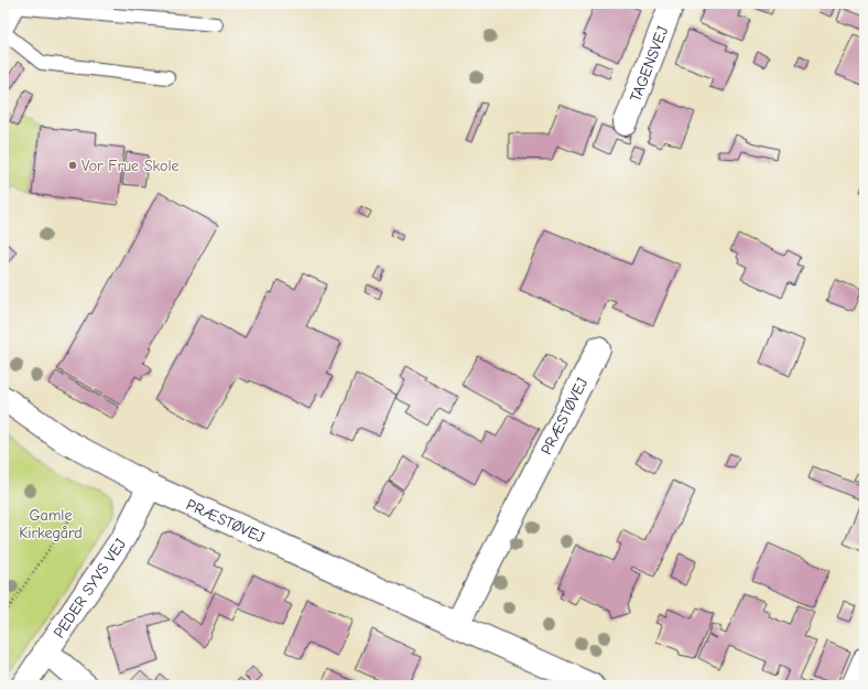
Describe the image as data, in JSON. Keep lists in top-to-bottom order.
{
  "streets": {
    "street": ["TAGENSVEJ", "PRÆSTØVEJ", "PEDER SYVS VEJ"]
  },
  "crossings": [
    ["PRÆSTØVEJ", "PEDER SYVS VEJ"]
  ],
  "parks": ["Gamle Kirkegård"],
  "places": ["Vor Frue Skole"]
}
